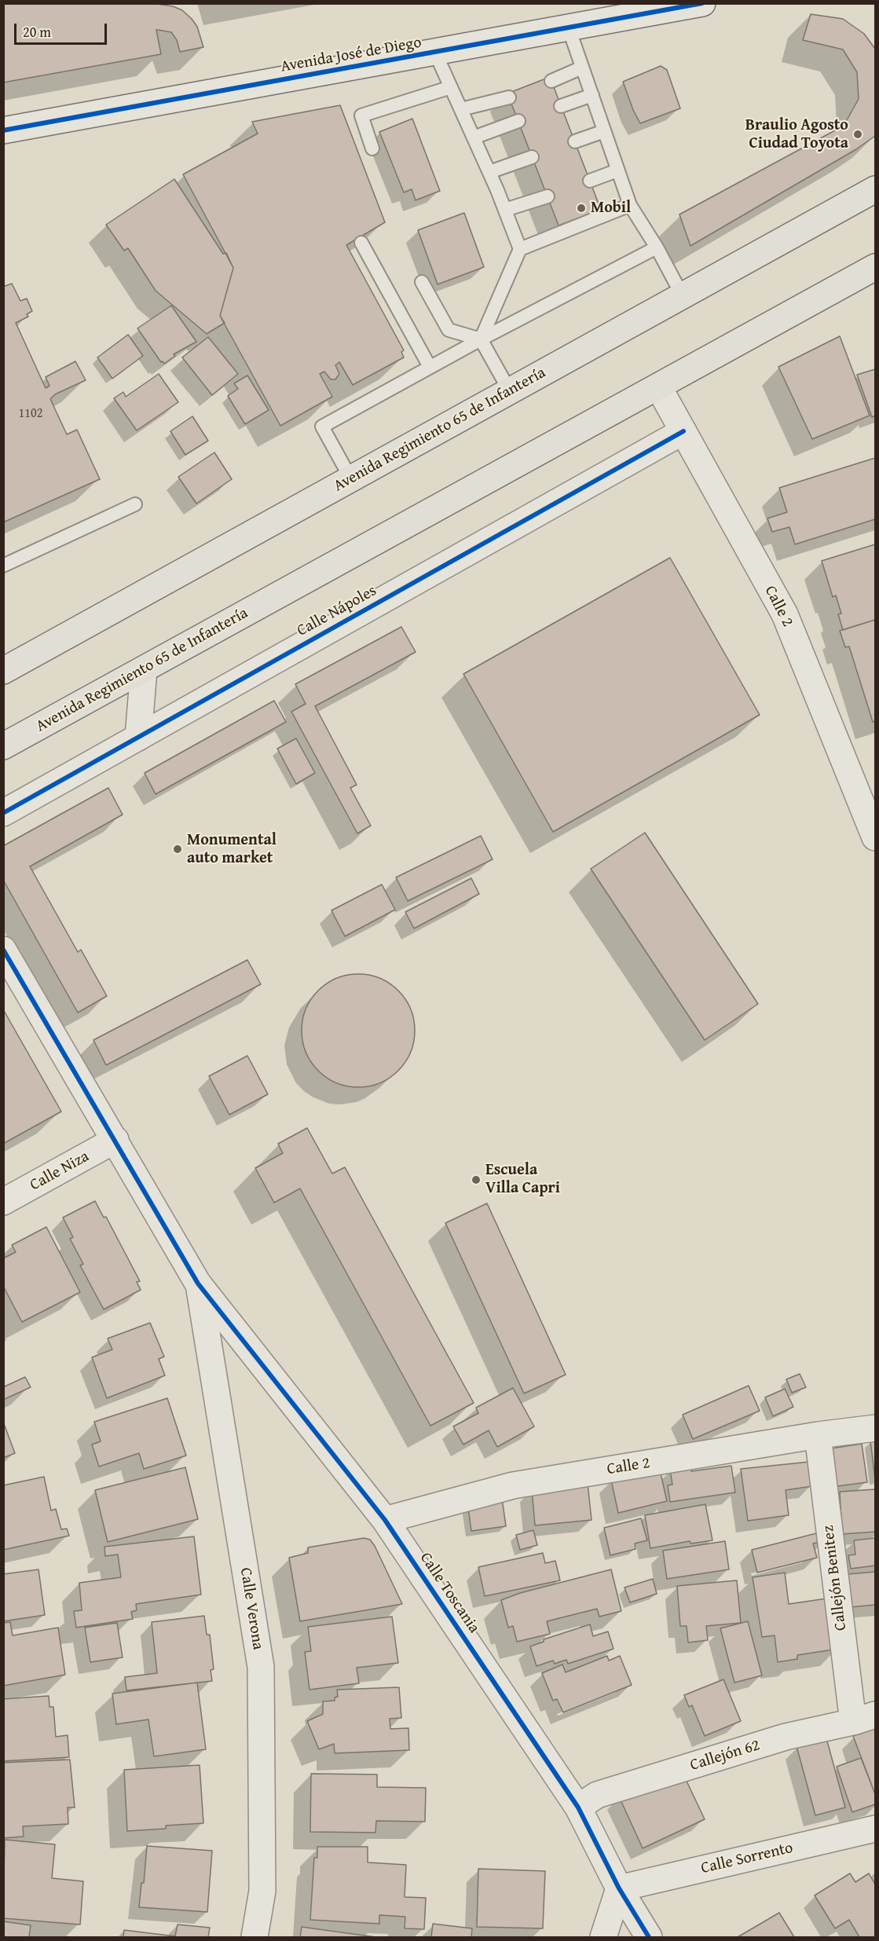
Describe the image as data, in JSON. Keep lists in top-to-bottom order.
{
  "streets": {
    "highway": ["Avenida Regimiento 65 de Infantería"],
    "street": [
      "Avenida José de Diego",
      "Calle 2",
      "Calle Nápoles",
      "Calle Niza",
      "Callejón Benitez",
      "Calle Toscania",
      "Calle Verona",
      "Callejón 62",
      "Calle Sorrento"
    ]
  },
  "crossings": [
    ["Avenida Regimiento 65 de Infantería", "Calle 2"],
    ["Calle 2", "Calle Nápoles"],
    ["Calle 2", "Callejón Benitez"],
    ["Calle 2", "Calle Toscania"],
    ["Callejón Benitez", "Callejón 62"],
    ["Calle Toscania", "Calle Verona"],
    ["Calle Toscania", "Callejón 62"],
    ["Calle Toscania", "Calle Sorrento"]
  ],
  "places": [
    "Braulio Agosto Ciudad Toyota",
    "Mobil",
    "Monumental auto market",
    "Escuela Villa Capri"
  ],
  "house_numbers": ["1102"],
  "scale_bar": "20 m"
}
